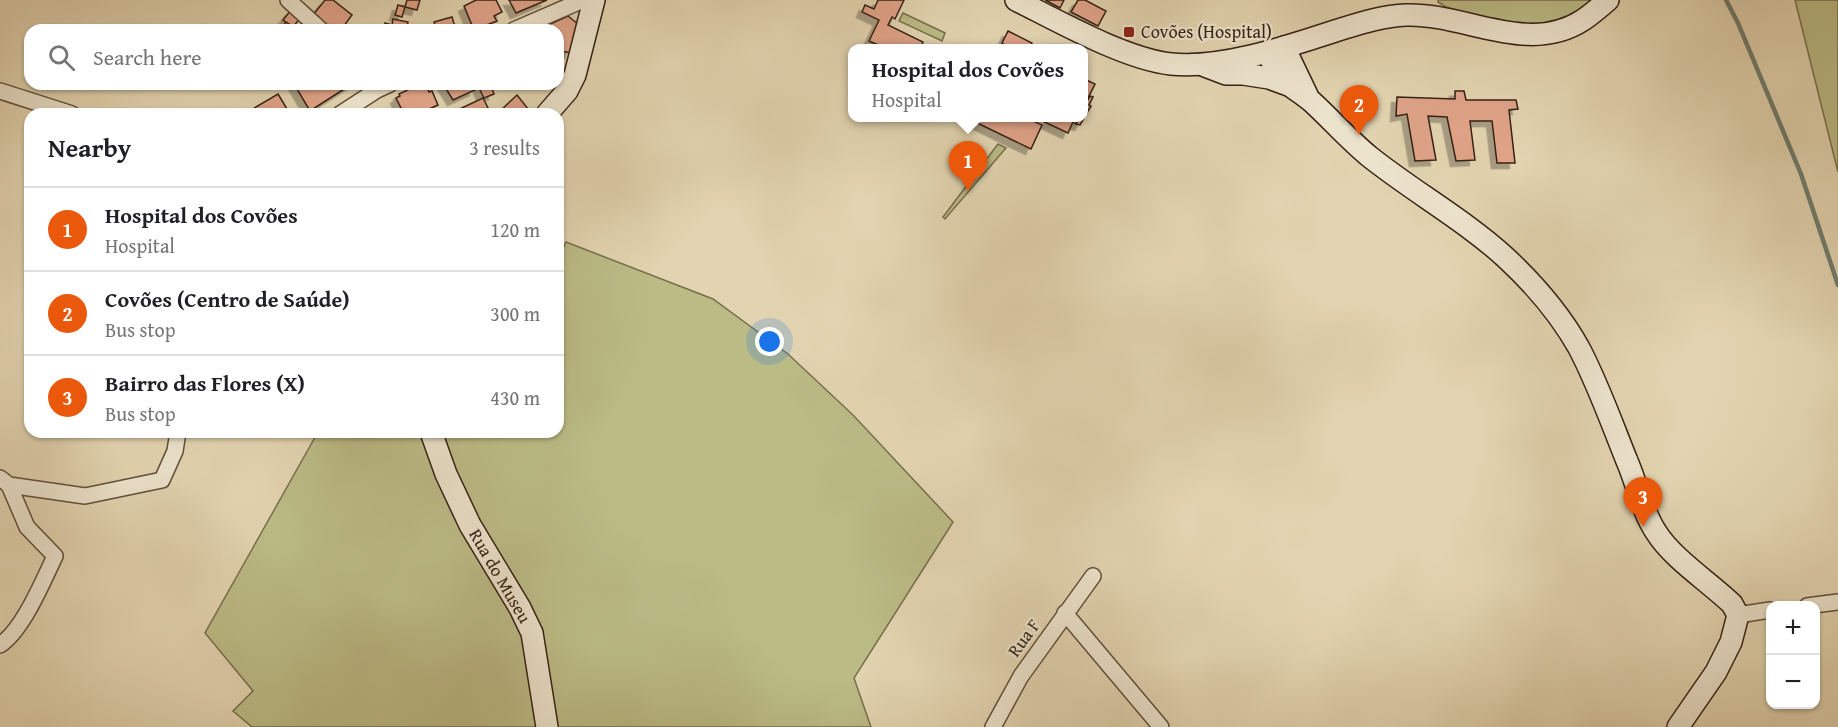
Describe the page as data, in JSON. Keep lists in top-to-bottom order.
{
  "streets": {
    "street": ["Rua do Museu", "Rua F"]
  },
  "places": {
    "transit": ["Covões (Hospital)"]
  },
  "page": {
    "search": "Search here",
    "popup": ["Hospital dos Covões", "Hospital"],
    "pins": ["2", "1", "3"],
    "heading": ["Nearby", "3 results"],
    "list": [
      {
        "mark": "1",
        "name": "Hospital dos Covões",
        "note": "Hospital",
        "value": "120 m"
      },
      {
        "mark": "2",
        "name": "Covões (Centro de Saúde)",
        "note": "Bus stop",
        "value": "300 m"
      },
      {
        "mark": "3",
        "name": "Bairro das Flores (X)",
        "note": "Bus stop",
        "value": "430 m"
      }
    ],
    "map_buttons": ["+", "−"]
  }
}
